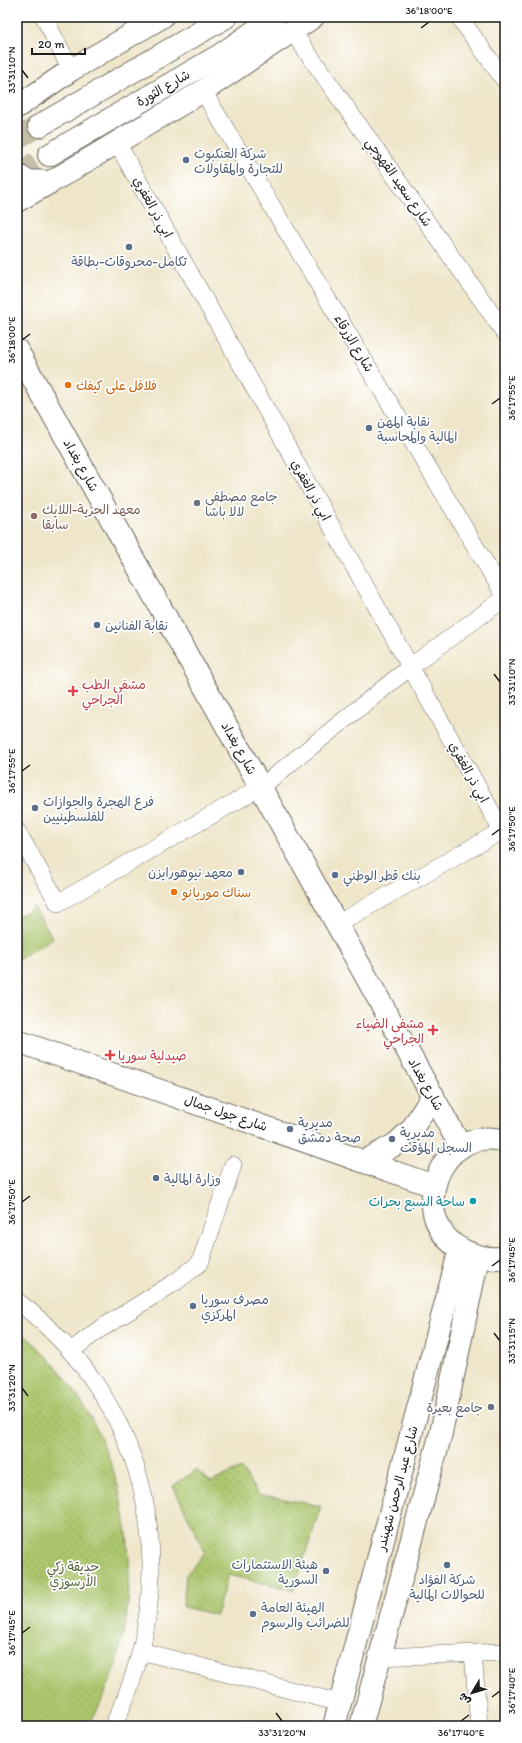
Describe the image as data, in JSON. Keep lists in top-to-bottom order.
{
  "streets": {
    "main road": [
      "شارع الثورة",
      "شارع بغداد",
      "شارع جول جمال",
      "شارع عبد الرحمن شهبندر"
    ],
    "street": ["شارع سعيد القهوجي", "ابي ذر الغفري", "شارع الزرقاء"]
  },
  "parks": ["حديقة زكي الأرسوزي"],
  "places": {
    "other": [
      "شركة العنكبوت للتجارة والمقاولات",
      "تكامل-محروقات-بطاقة",
      "فلافل على كيفك",
      "نقابة المهن المالية والمحاسبة",
      "جامع مصطفى لالا باشا",
      "معهد الحرية-اللايك سابقا",
      "نقابة الفنانين",
      "فرع الهجرة والجوازات للفلسطينيين",
      "معهد نيوهورايزن",
      "بنك قطر الوطني",
      "سناك موريانو",
      "مديرية صحة دمشق",
      "مديرية السجل المؤقت",
      "وزارة المالية",
      "ساحة السبع بحرات",
      "مصرف سوريا المركزي",
      "جامع بعيرة",
      "شركة الفؤاد للحوالات المالية",
      "هيئة الاستثمارات السورية",
      "الهيئة العامة للضرائب والرسوم"
    ],
    "health": ["مشفى الطب الجراحي", "مشفى الضياء الجراحي", "صيدلية سوريا"]
  },
  "scale_bar": "20 m",
  "north": "bottom left",
  "coordinates": [
    "36°18'00\"E",
    "33°31'10\"N",
    "36°17'55\"E",
    "36°17'50\"E",
    "36°17'45\"E",
    "33°31'15\"N",
    "33°31'20\"N",
    "36°17'40\"E"
  ]
}
